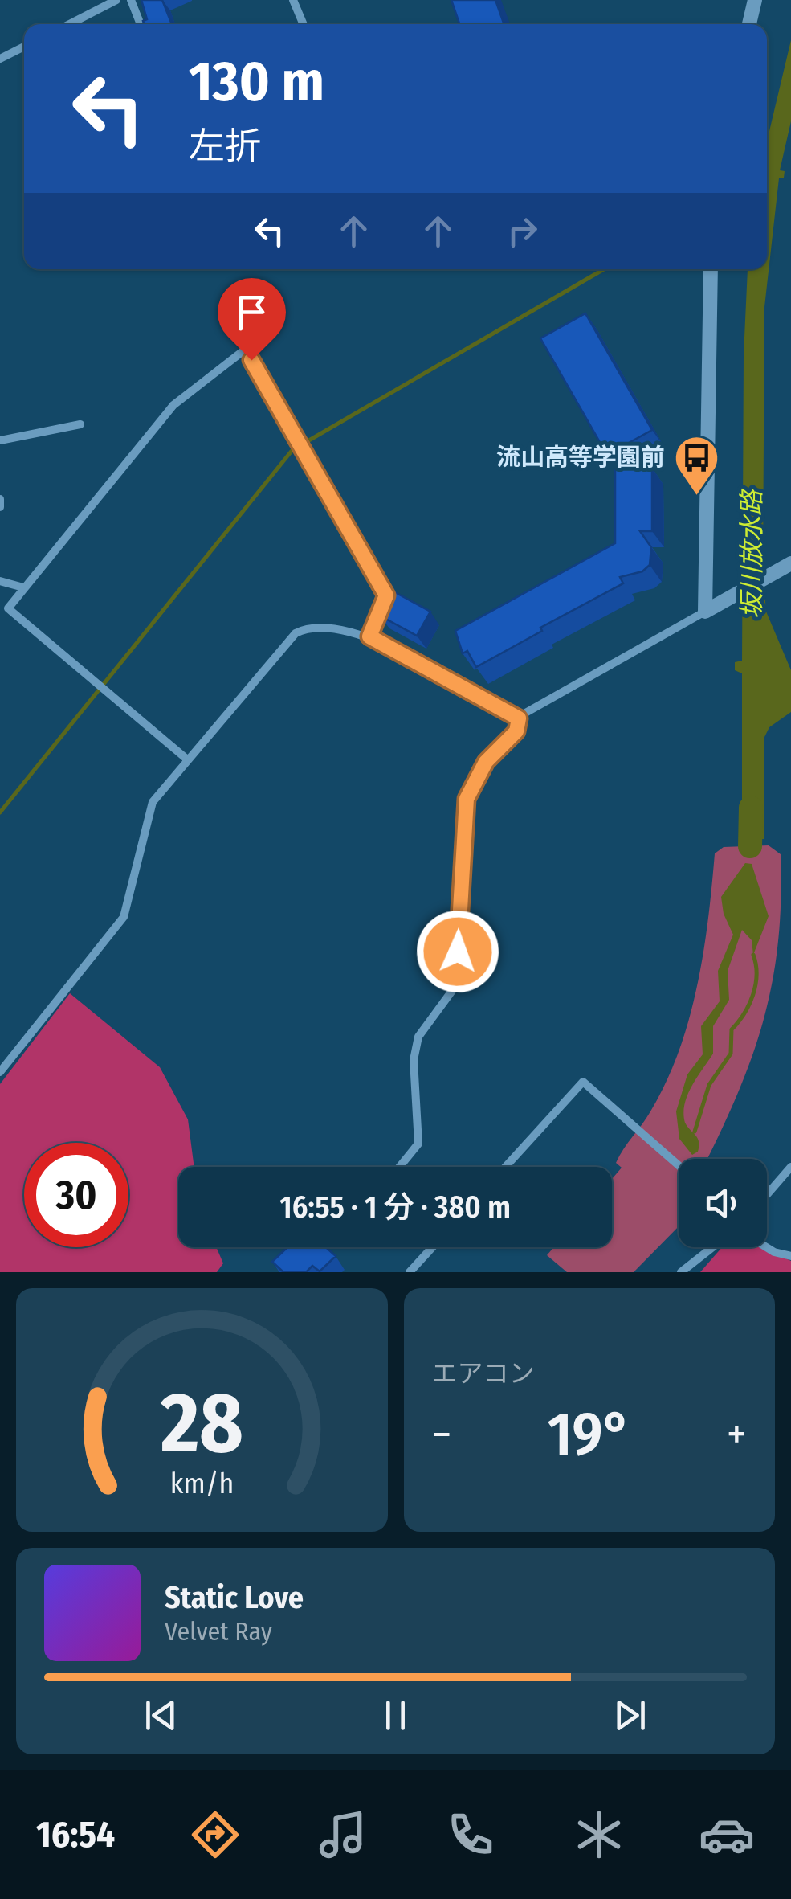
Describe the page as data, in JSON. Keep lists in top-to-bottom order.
{
  "water": ["坂川放水路"],
  "places": {
    "bus stop": ["流山高等学園前"]
  },
  "page": {
    "turn": ["130 m", "左折"],
    "limit": "30",
    "trip": "16:55 · 1 分 · 380 m",
    "tile": "エアコン",
    "heat": ["−", "19°", "+"],
    "song": ["Static Love", "Velvet Ray"],
    "tabs": "16:54",
    "gauge": ["28", "km/h"]
  }
}
